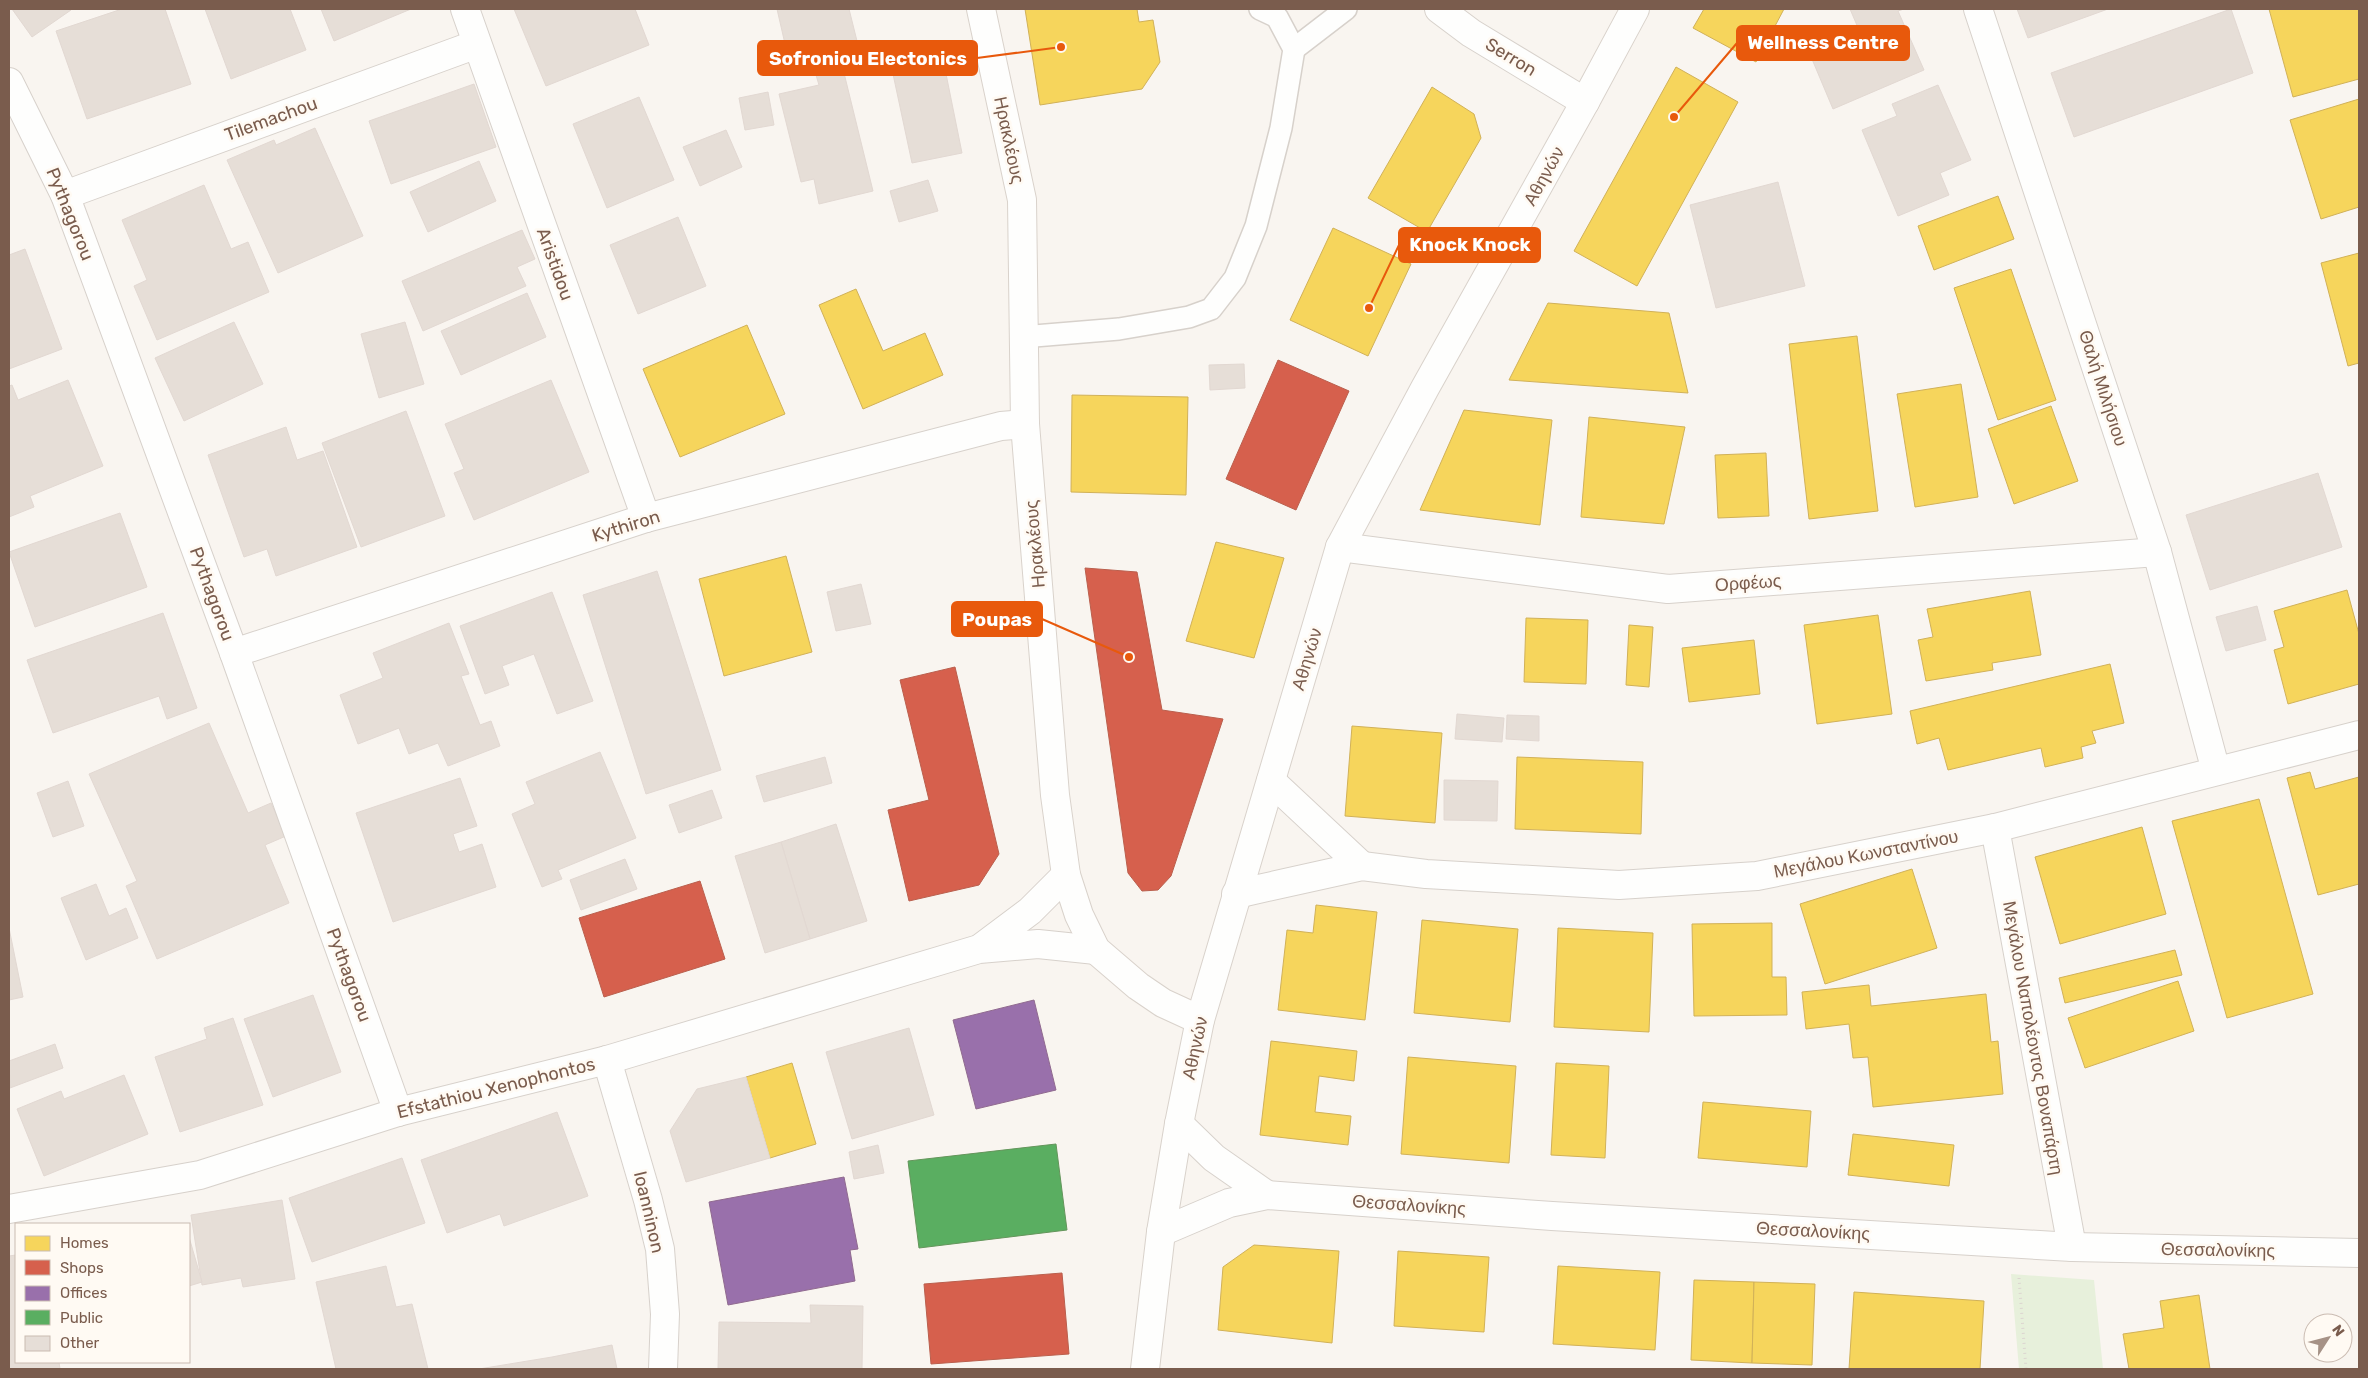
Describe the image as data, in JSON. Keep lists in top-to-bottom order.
{
  "streets": {
    "street": [
      "Serron",
      "Tilemachou",
      "Ηρακλέους",
      "Αθηνών",
      "Pythagorou",
      "Aristidou",
      "Θαλή Μιλήσιου",
      "Kythiron",
      "Ορφέως",
      "Μεγάλου Κωνσταντίνου",
      "Μεγάλου Ναπολέοντος Βοναπάρτη",
      "Efstathiou Xenophontos",
      "Θεσσαλονίκης",
      "Ioanninon"
    ]
  },
  "crossings": [
    ["Serron", "Αθηνών"],
    ["Tilemachou", "Pythagorou"],
    ["Tilemachou", "Aristidou"],
    ["Ηρακλέους", "Αθηνών"],
    ["Ηρακλέους", "Kythiron"],
    ["Ηρακλέους", "Efstathiou Xenophontos"],
    ["Αθηνών", "Ορφέως"],
    ["Αθηνών", "Μεγάλου Κωνσταντίνου"],
    ["Αθηνών", "Θεσσαλονίκης"],
    ["Pythagorou", "Kythiron"],
    ["Pythagorou", "Efstathiou Xenophontos"],
    ["Aristidou", "Kythiron"],
    ["Θαλή Μιλήσιου", "Ορφέως"],
    ["Θαλή Μιλήσιου", "Μεγάλου Κωνσταντίνου"],
    ["Μεγάλου Κωνσταντίνου", "Μεγάλου Ναπολέοντος Βοναπάρτη"],
    ["Μεγάλου Ναπολέοντος Βοναπάρτη", "Θεσσαλονίκης"],
    ["Efstathiou Xenophontos", "Ioanninon"]
  ],
  "places": [
    "Sofroniou Electonics",
    "Wellness Centre",
    "Knock Knock",
    "Poupas"
  ],
  "legend": [
    "Homes",
    "Shops",
    "Offices",
    "Public",
    "Other"
  ],
  "north": "top right"
}
